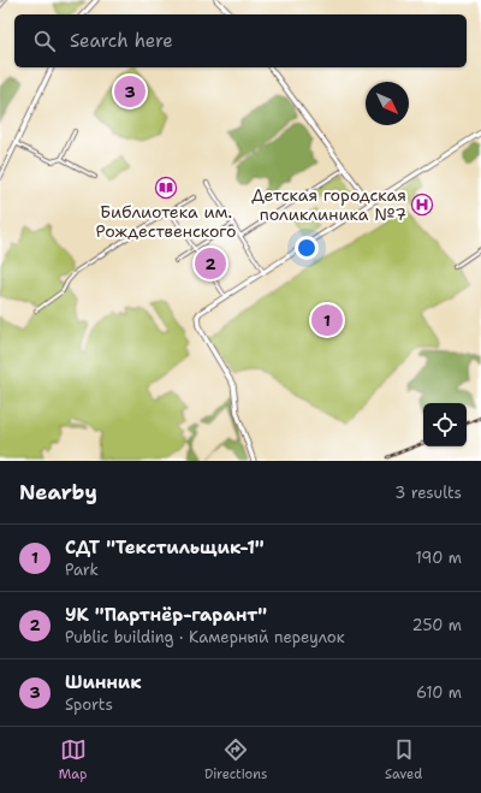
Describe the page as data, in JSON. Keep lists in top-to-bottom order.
{
  "places": {
    "library": ["Библиотека им. Рождественского"],
    "hospital": ["Детская городская поликлиника №7"]
  },
  "north": "bottom right",
  "page": {
    "search": "Search here",
    "pins": ["3", "2", "1"],
    "heading": ["Nearby", "3 results"],
    "list": [
      {
        "mark": "1",
        "name": "СДТ \"Текстильщик-1\"",
        "note": "Park",
        "value": "190 m"
      },
      {
        "mark": "2",
        "name": "УК \"Партнёр-гарант\"",
        "note": "Public building · Камерный переулок",
        "value": "250 m"
      },
      {
        "mark": "3",
        "name": "Шинник",
        "note": "Sports",
        "value": "610 m"
      }
    ],
    "nav": ["Map", "Directions", "Saved"]
  }
}
